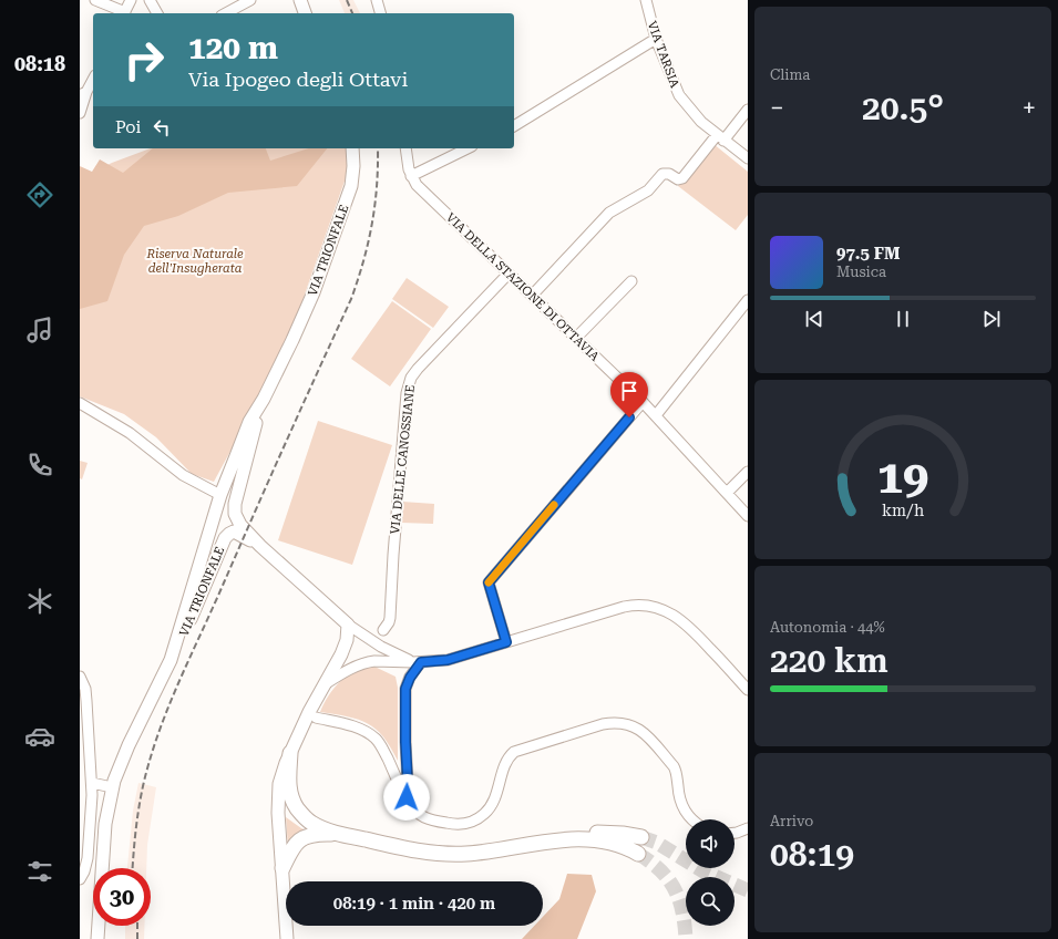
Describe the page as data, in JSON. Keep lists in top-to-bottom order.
{
  "streets": {
    "main road": ["VIA TRIONFALE"],
    "street": ["VIA TARSIA", "VIA DELLA STAZIONE DI OTTAVIA", "VIA DELLE CANOSSIANE"]
  },
  "crossings": [
    ["VIA DELLA STAZIONE DI OTTAVIA", "VIA DELLE CANOSSIANE"]
  ],
  "parks": ["Riserva Naturale dell'Insugherata"],
  "page": {
    "tabs": "08:18",
    "tile": [
      "Clima",
      ["Autonomia · 44%", "220 km"],
      ["Arrivo", "08:19"]
    ],
    "turn": ["120 m", "Via Ipogeo degli Ottavi"],
    "heat": ["−", "20.5°", "+"],
    "then": "Poi",
    "song": ["97.5 FM", "Musica"],
    "limit": "30",
    "trip": "08:19 · 1 min · 420 m",
    "gauge": ["19", "km/h"]
  }
}
